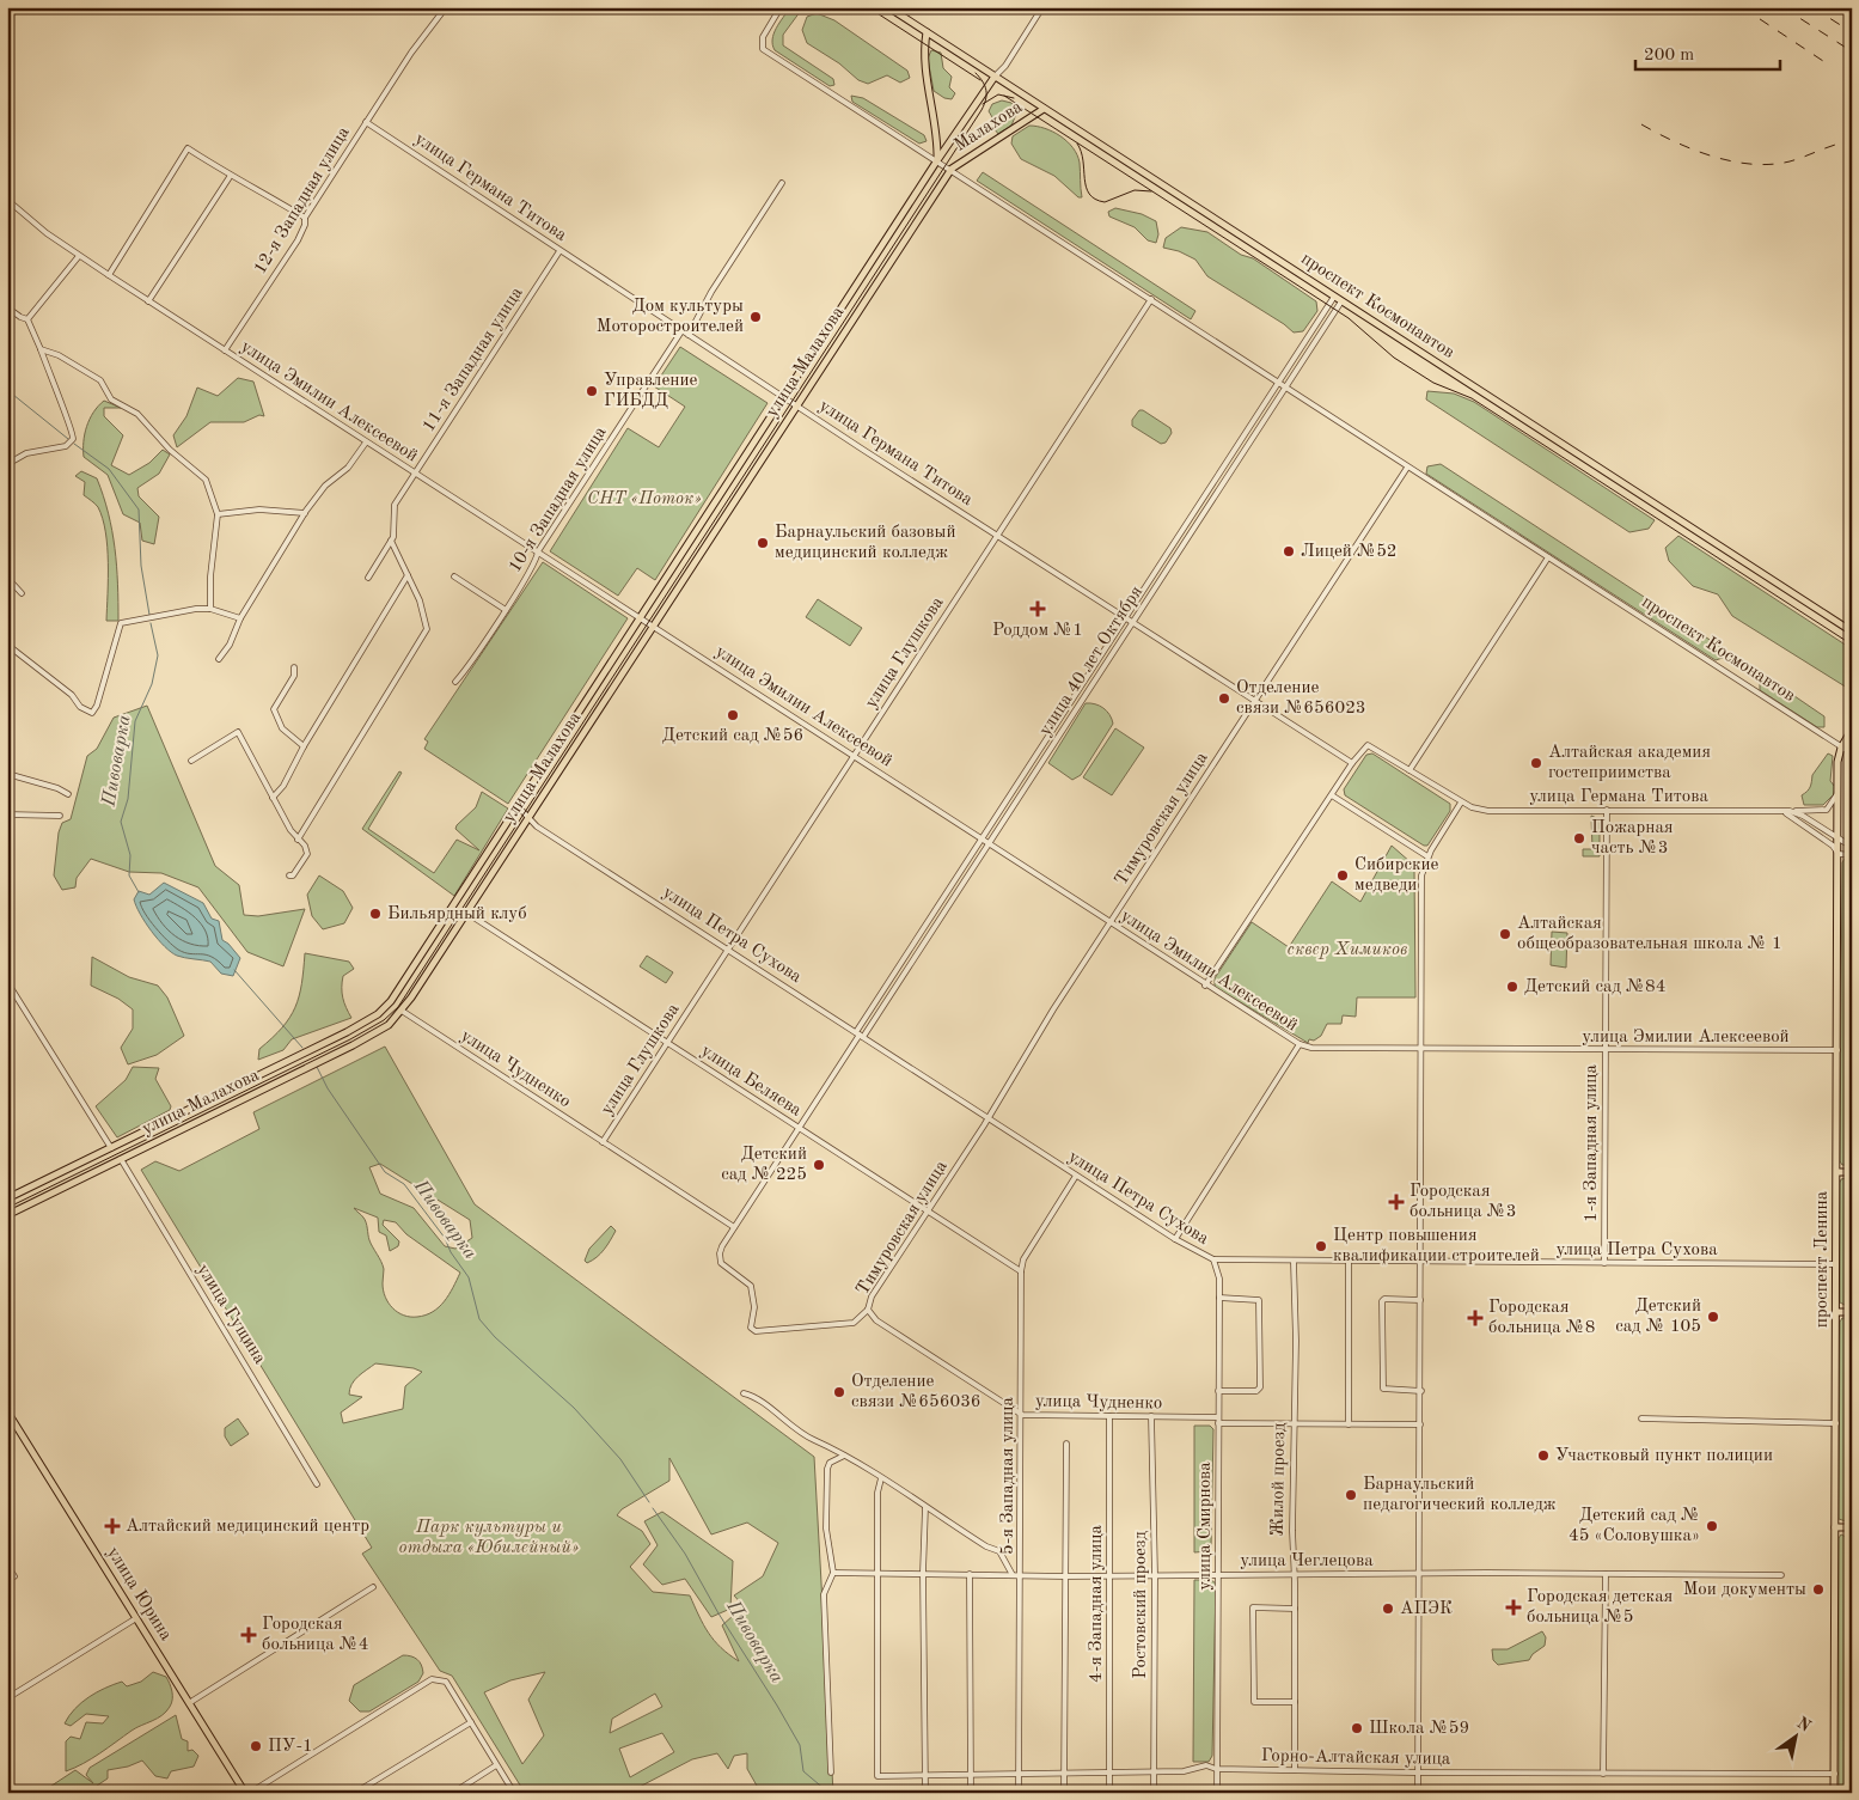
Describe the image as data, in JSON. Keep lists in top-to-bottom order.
{
  "streets": {
    "main road": [
      "Малахова",
      "проспект Космонавтов",
      "улица Малахова",
      "проспект Ленина",
      "улица Юрина"
    ],
    "street": [
      "улица Германа Титова",
      "12-я Западная улица",
      "11-я Западная улица",
      "улица Эмилии Алексеевой",
      "10-я Западная улица",
      "улица Глушкова",
      "улица 40 лет Октября",
      "Тимуровская улица",
      "улица Петра Сухова",
      "улица Чудненко",
      "улица Беляева",
      "1-я Западная улица",
      "улица Гущина",
      "5-я Западная улица",
      "Жилой проезд",
      "улица Смирнова",
      "улица Чеглецова",
      "4-я Западная улица",
      "Ростовский проезд",
      "Горно-Алтайская улица"
    ]
  },
  "crossings": [
    ["Малахова", "проспект Космонавтов"],
    ["Малахова", "улица Малахова"],
    ["улица Германа Титова", "12-я Западная улица"],
    ["улица Германа Титова", "11-я Западная улица"],
    ["улица Германа Титова", "улица Малахова"],
    ["улица Германа Титова", "10-я Западная улица"],
    ["улица Германа Титова", "улица Глушкова"],
    ["улица Германа Титова", "улица 40 лет Октября"],
    ["улица Германа Титова", "Тимуровская улица"],
    ["улица Германа Титова", "1-я Западная улица"],
    ["улица Германа Титова", "проспект Ленина"],
    ["12-я Западная улица", "улица Эмилии Алексеевой"],
    ["проспект Космонавтов", "улица Малахова"],
    ["проспект Космонавтов", "улица Глушкова"],
    ["проспект Космонавтов", "улица 40 лет Октября"],
    ["проспект Космонавтов", "Тимуровская улица"],
    ["проспект Космонавтов", "проспект Ленина"],
    ["11-я Западная улица", "улица Эмилии Алексеевой"],
    ["улица Малахова", "улица Эмилии Алексеевой"],
    ["улица Малахова", "улица Петра Сухова"],
    ["улица Малахова", "улица Чудненко"],
    ["улица Малахова", "улица Беляева"],
    ["улица Малахова", "улица Гущина"],
    ["улица Эмилии Алексеевой", "10-я Западная улица"],
    ["улица Эмилии Алексеевой", "улица Глушкова"],
    ["улица Эмилии Алексеевой", "улица 40 лет Октября"],
    ["улица Эмилии Алексеевой", "Тимуровская улица"],
    ["улица Эмилии Алексеевой", "1-я Западная улица"],
    ["улица Эмилии Алексеевой", "проспект Ленина"],
    ["улица Глушкова", "улица Петра Сухова"],
    ["улица Глушкова", "улица Чудненко"],
    ["улица Глушкова", "улица Беляева"],
    ["улица 40 лет Октября", "Тимуровская улица"],
    ["улица 40 лет Октября", "улица Петра Сухова"],
    ["улица 40 лет Октября", "улица Чудненко"],
    ["улица 40 лет Октября", "улица Беляева"],
    ["Тимуровская улица", "улица Петра Сухова"],
    ["Тимуровская улица", "улица Чудненко"],
    ["Тимуровская улица", "улица Беляева"],
    ["улица Петра Сухова", "1-я Западная улица"],
    ["улица Петра Сухова", "проспект Ленина"],
    ["улица Петра Сухова", "5-я Западная улица"],
    ["улица Петра Сухова", "Жилой проезд"],
    ["улица Петра Сухова", "улица Смирнова"],
    ["улица Чудненко", "5-я Западная улица"],
    ["улица Чудненко", "Жилой проезд"],
    ["улица Чудненко", "улица Смирнова"],
    ["улица Чудненко", "4-я Западная улица"],
    ["улица Чудненко", "Ростовский проезд"],
    ["улица Беляева", "5-я Западная улица"],
    ["проспект Ленина", "Горно-Алтайская улица"],
    ["5-я Западная улица", "улица Чеглецова"],
    ["5-я Западная улица", "Горно-Алтайская улица"],
    ["Жилой проезд", "улица Чеглецова"],
    ["Жилой проезд", "Горно-Алтайская улица"],
    ["улица Смирнова", "улица Чеглецова"],
    ["улица Смирнова", "Горно-Алтайская улица"],
    ["улица Чеглецова", "4-я Западная улица"],
    ["улица Чеглецова", "Ростовский проезд"],
    ["улица Чеглецова", "Горно-Алтайская улица"],
    ["4-я Западная улица", "Горно-Алтайская улица"],
    ["Ростовский проезд", "Горно-Алтайская улица"]
  ],
  "water": ["Пивоварка"],
  "parks": ["СНТ «Поток»", "сквер Химиков", "Парк культуры и отдыха «Юбилейный»"],
  "places": {
    "other": [
      "Дом культуры Моторостроителей",
      "Управление ГИБДД",
      "Барнаульский базовый медицинский колледж",
      "Лицей №52",
      "Отделение связи №656023",
      "Детский сад №56",
      "Алтайская академия гостеприимства",
      "Пожарная часть №3",
      "Сибирские медведи",
      "Бильярдный клуб",
      "Алтайская общеобразовательная школа № 1",
      "Детский сад №84",
      "Детский сад № 225",
      "Центр повышения квалификации строителей",
      "Детский сад № 105",
      "Отделение связи №656036",
      "Участковый пункт полиции",
      "Барнаульский педагогический колледж",
      "Детский сад № 45 «Соловушка»",
      "Мои документы",
      "АПЭК",
      "Школа №59",
      "ПУ-1"
    ],
    "health": [
      "Роддом №1",
      "Городская больница №3",
      "Городская больница №8",
      "Алтайский медицинский центр",
      "Городская детская больница №5",
      "Городская больница №4"
    ]
  },
  "scale_bar": "200 m",
  "north": "top right"
}
